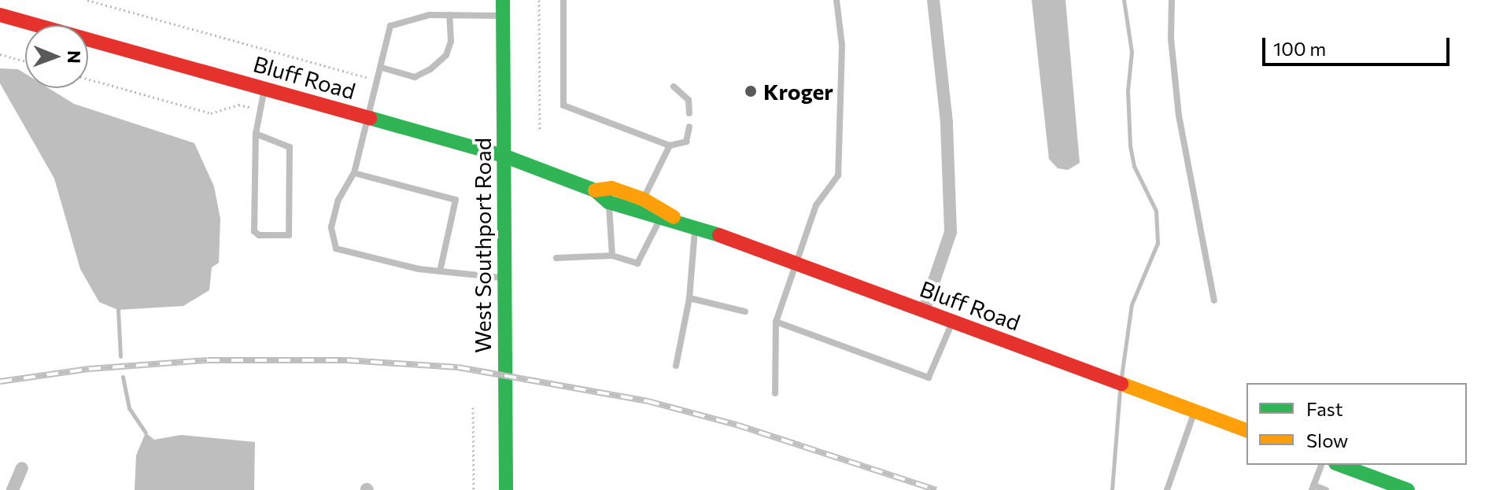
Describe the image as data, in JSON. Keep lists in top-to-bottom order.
{
  "streets": {
    "main road": ["Bluff Road", "West Southport Road"]
  },
  "crossings": [
    ["Bluff Road", "West Southport Road"]
  ],
  "places": ["Kroger"],
  "legend": ["Fast", "Slow"],
  "scale_bar": "100 m",
  "north": "right"
}
